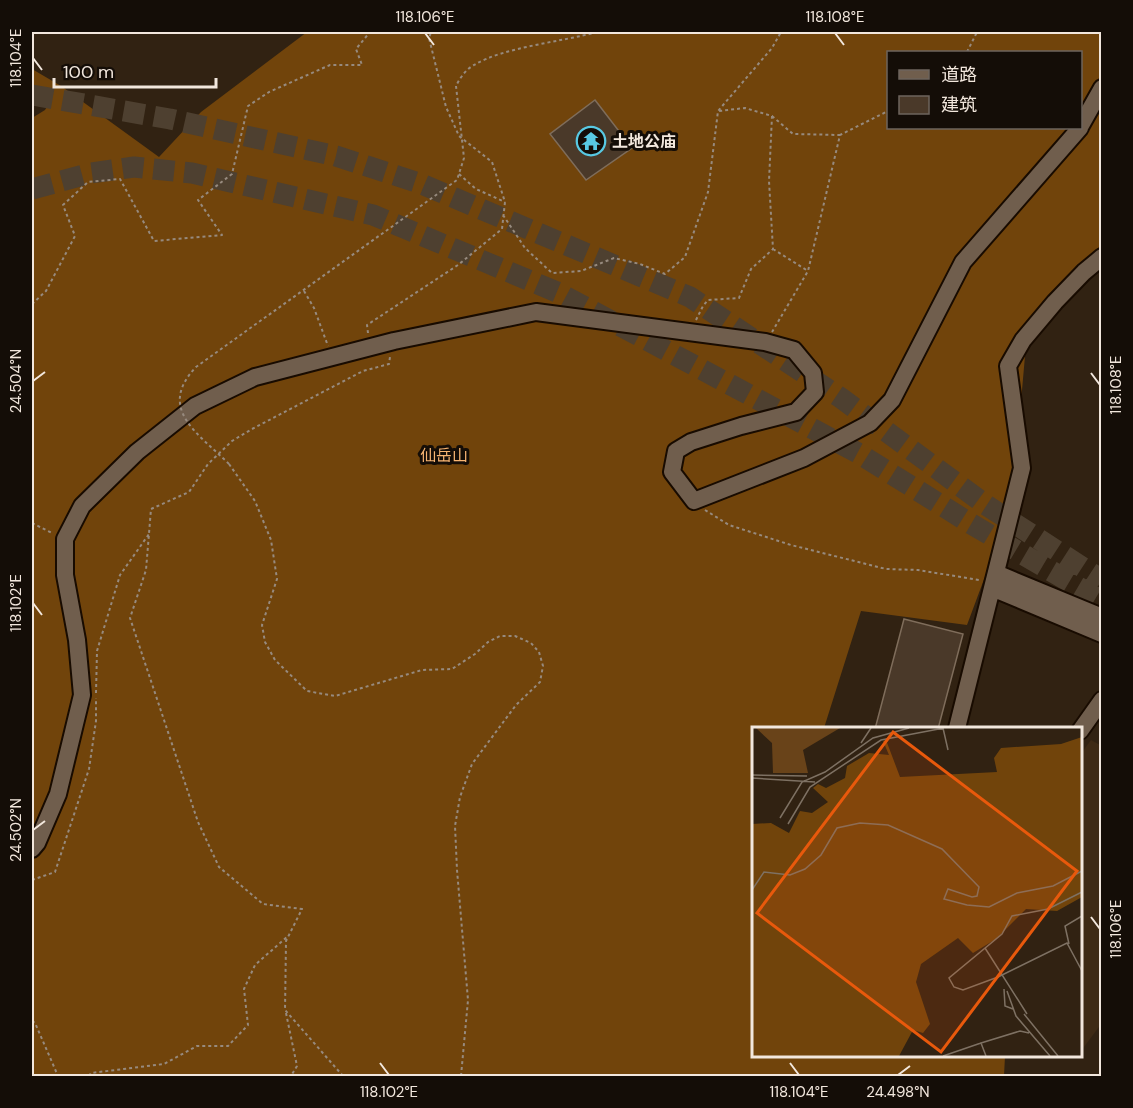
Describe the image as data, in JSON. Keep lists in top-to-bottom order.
{
  "parks": ["仙岳山"],
  "places": {
    "temple": ["土地公庙"]
  },
  "legend": ["道路", "建筑"],
  "scale_bar": "100 m",
  "coordinates": [
    "118.106°E",
    "118.108°E",
    "118.104°E",
    "24.504°N",
    "118.102°E",
    "24.502°N",
    "24.498°N"
  ]
}
